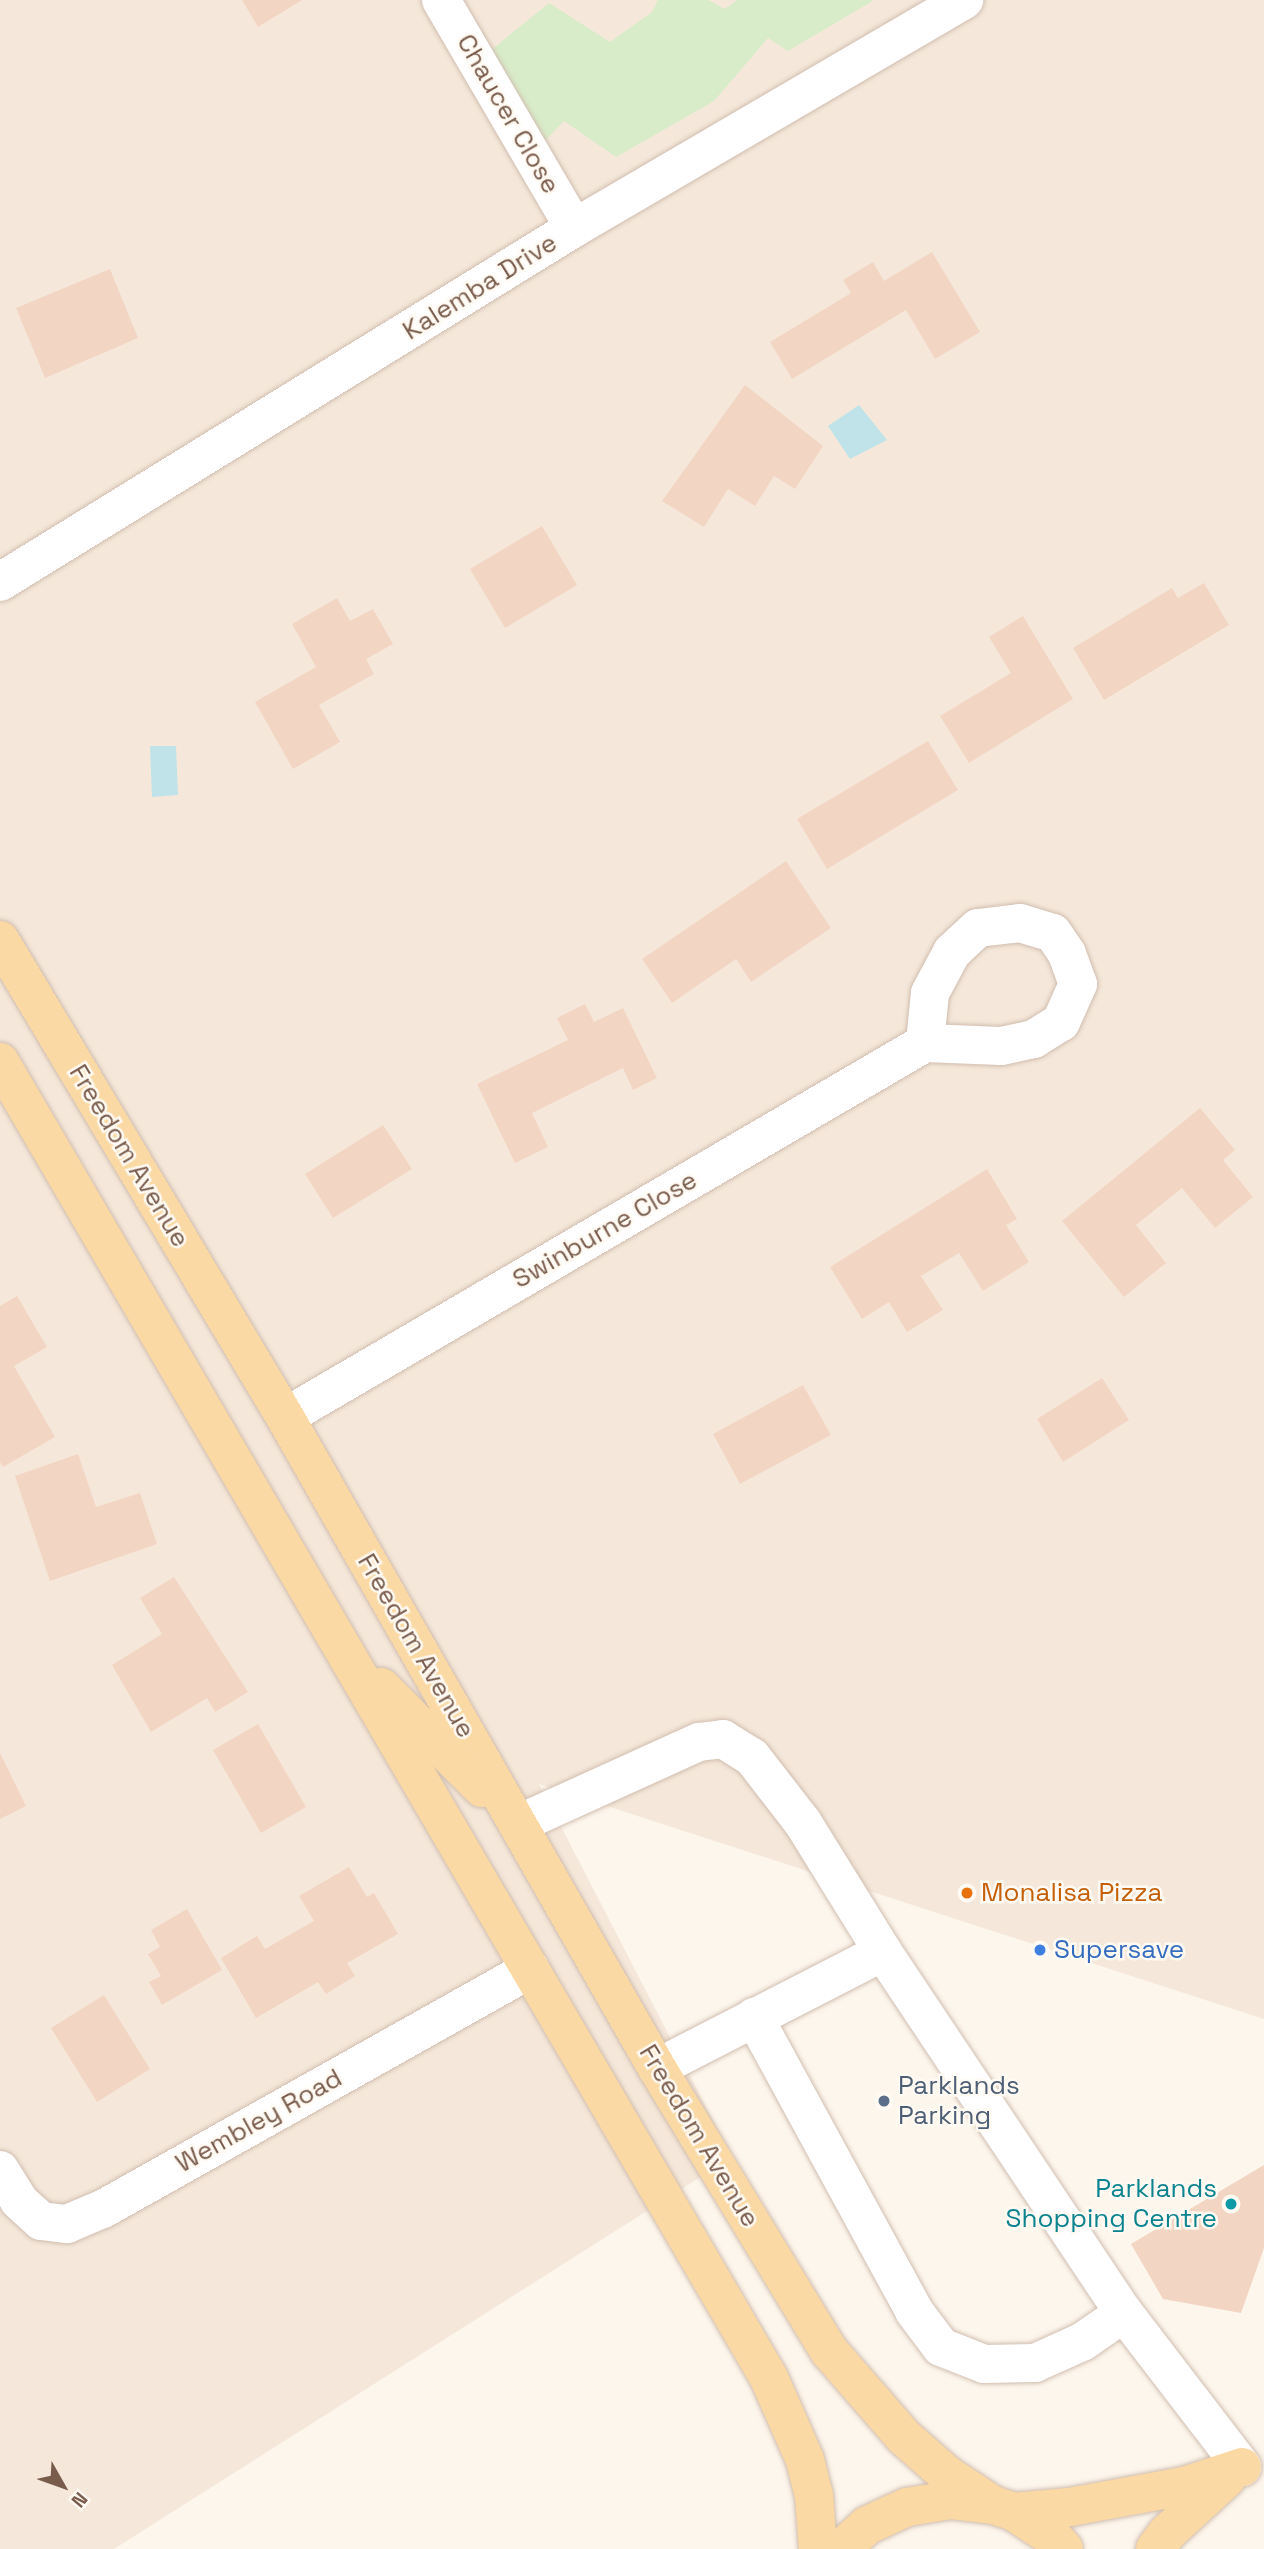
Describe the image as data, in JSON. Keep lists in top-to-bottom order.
{
  "streets": {
    "main road": ["Freedom Avenue"],
    "street": [
      "Chaucer Close",
      "Kalemba Drive",
      "Swinburne Close",
      "Wembley Road"
    ]
  },
  "crossings": [
    ["Chaucer Close", "Kalemba Drive"],
    ["Freedom Avenue", "Swinburne Close"]
  ],
  "places": [
    "Monalisa Pizza",
    "Supersave",
    "Parklands Parking",
    "Parklands Shopping Centre"
  ],
  "north": "bottom right"
}
